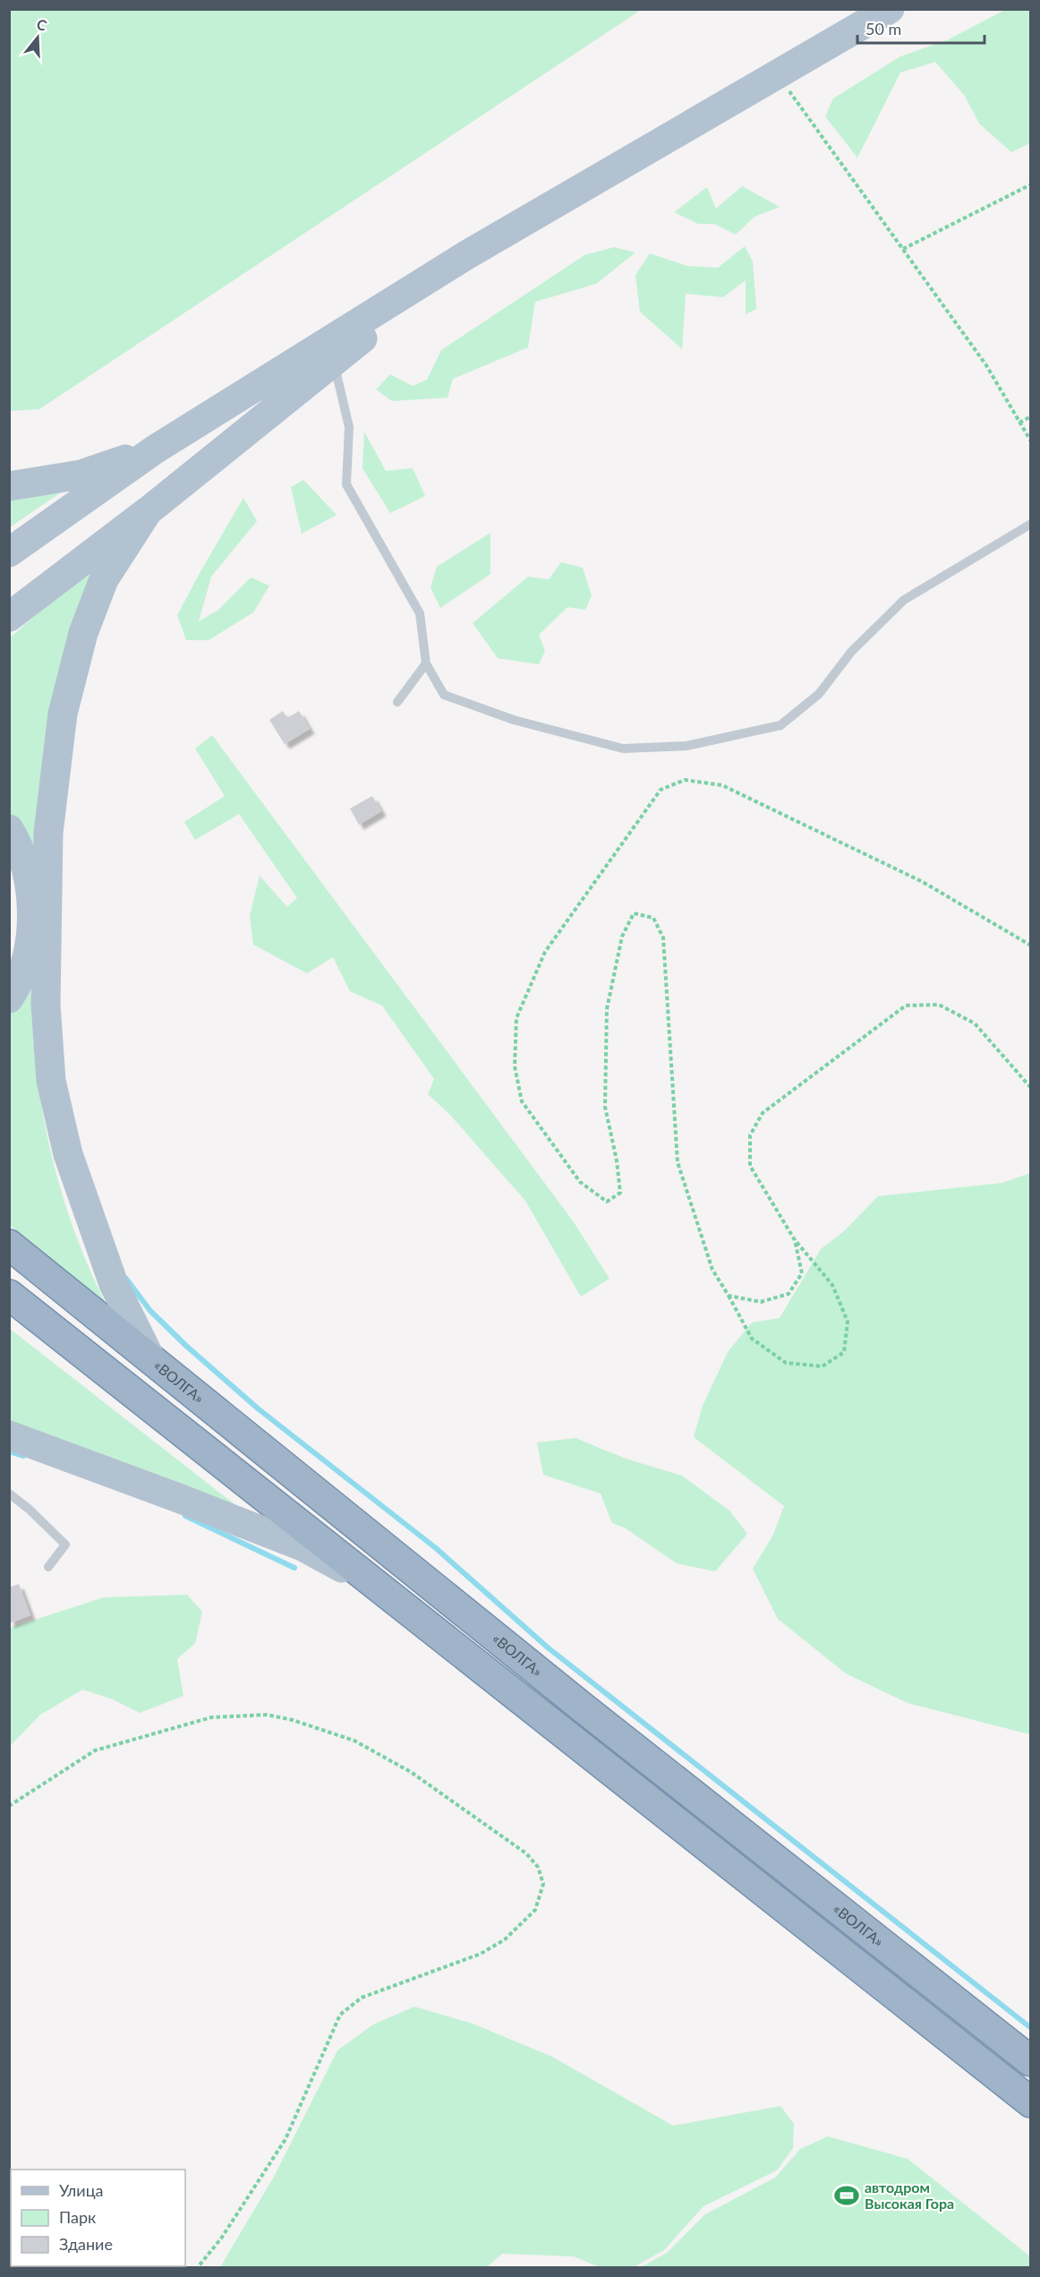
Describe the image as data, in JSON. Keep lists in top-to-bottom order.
{
  "streets": {
    "highway": ["«ВОЛГА»"]
  },
  "places": {
    "sports": ["автодром Высокая Гора"]
  },
  "legend": ["Улица", "Парк", "Здание"],
  "scale_bar": "50 m",
  "north": "top"
}
